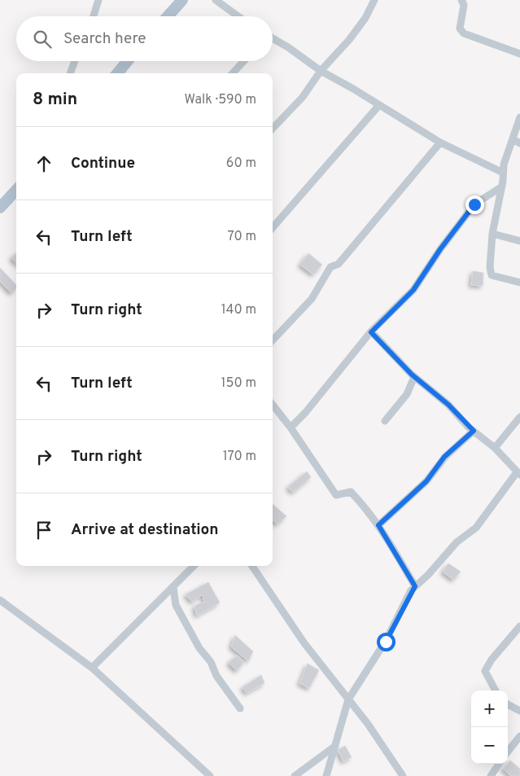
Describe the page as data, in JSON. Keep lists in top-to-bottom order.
{
  "page": {
    "search": "Search here",
    "heading": ["8 min", "Walk · 590 m"],
    "list": [
      ["Continue", "60 m"],
      ["Turn left", "70 m"],
      ["Turn right", "140 m"],
      ["Turn left", "150 m"],
      ["Turn right", "170 m"],
      "Arrive at destination"
    ],
    "map_buttons": ["+", "−"]
  }
}
